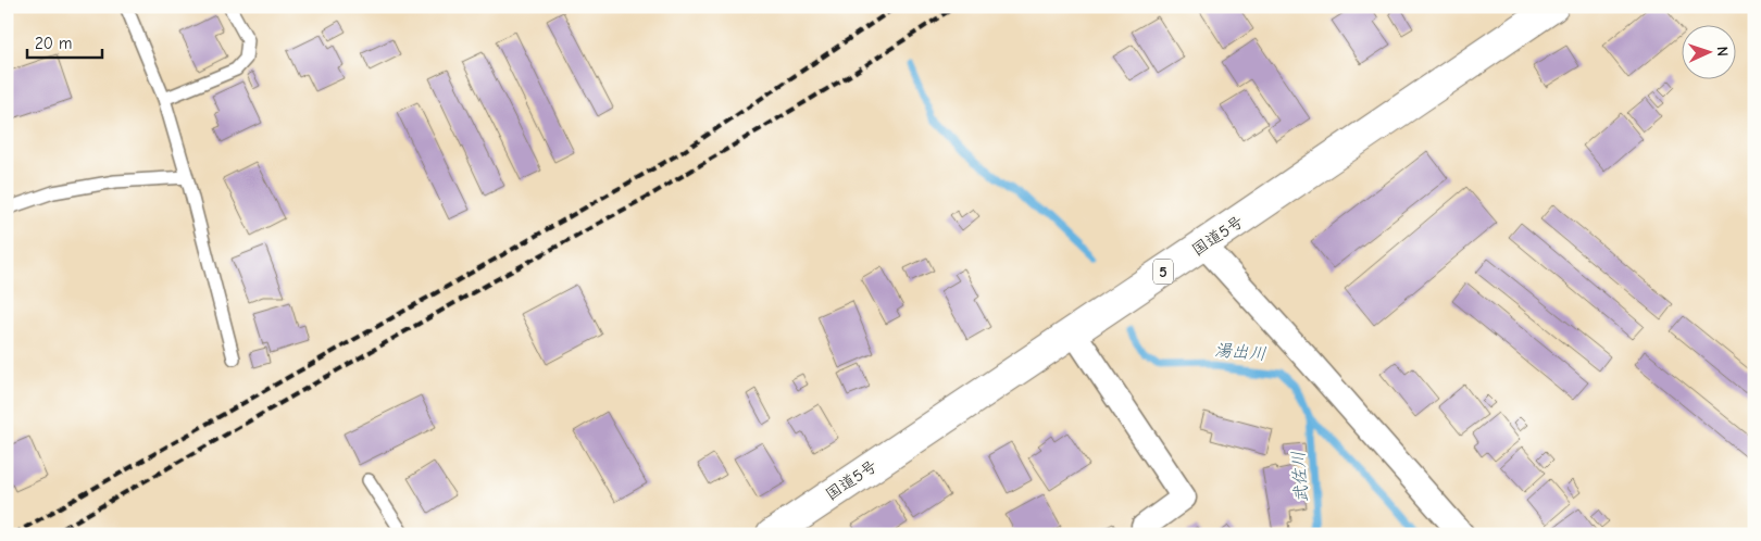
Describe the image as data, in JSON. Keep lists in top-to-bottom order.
{
  "streets": {
    "highway": ["国道5号", "5"]
  },
  "water": ["湯出川", "武佐川"],
  "scale_bar": "20 m",
  "north": "right"
}
